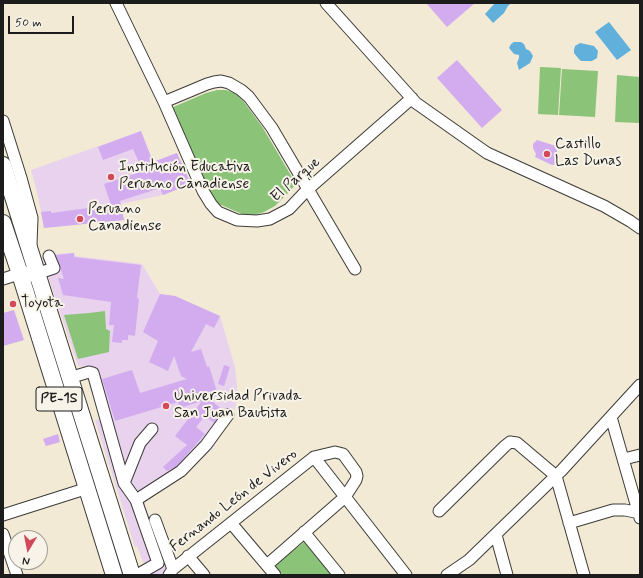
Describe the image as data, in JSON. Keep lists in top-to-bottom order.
{
  "streets": {
    "highway": ["PE-1S"],
    "street": ["El Parque", "Fernando León de Vivero"]
  },
  "places": [
    "Castillo Las Dunas",
    "Institución Educativa Peruano Canadiense",
    "Peruano Canadiense",
    "Toyota",
    "Universidad Privada San Juan Bautista"
  ],
  "scale_bar": "50 m",
  "north": "bottom"
}
